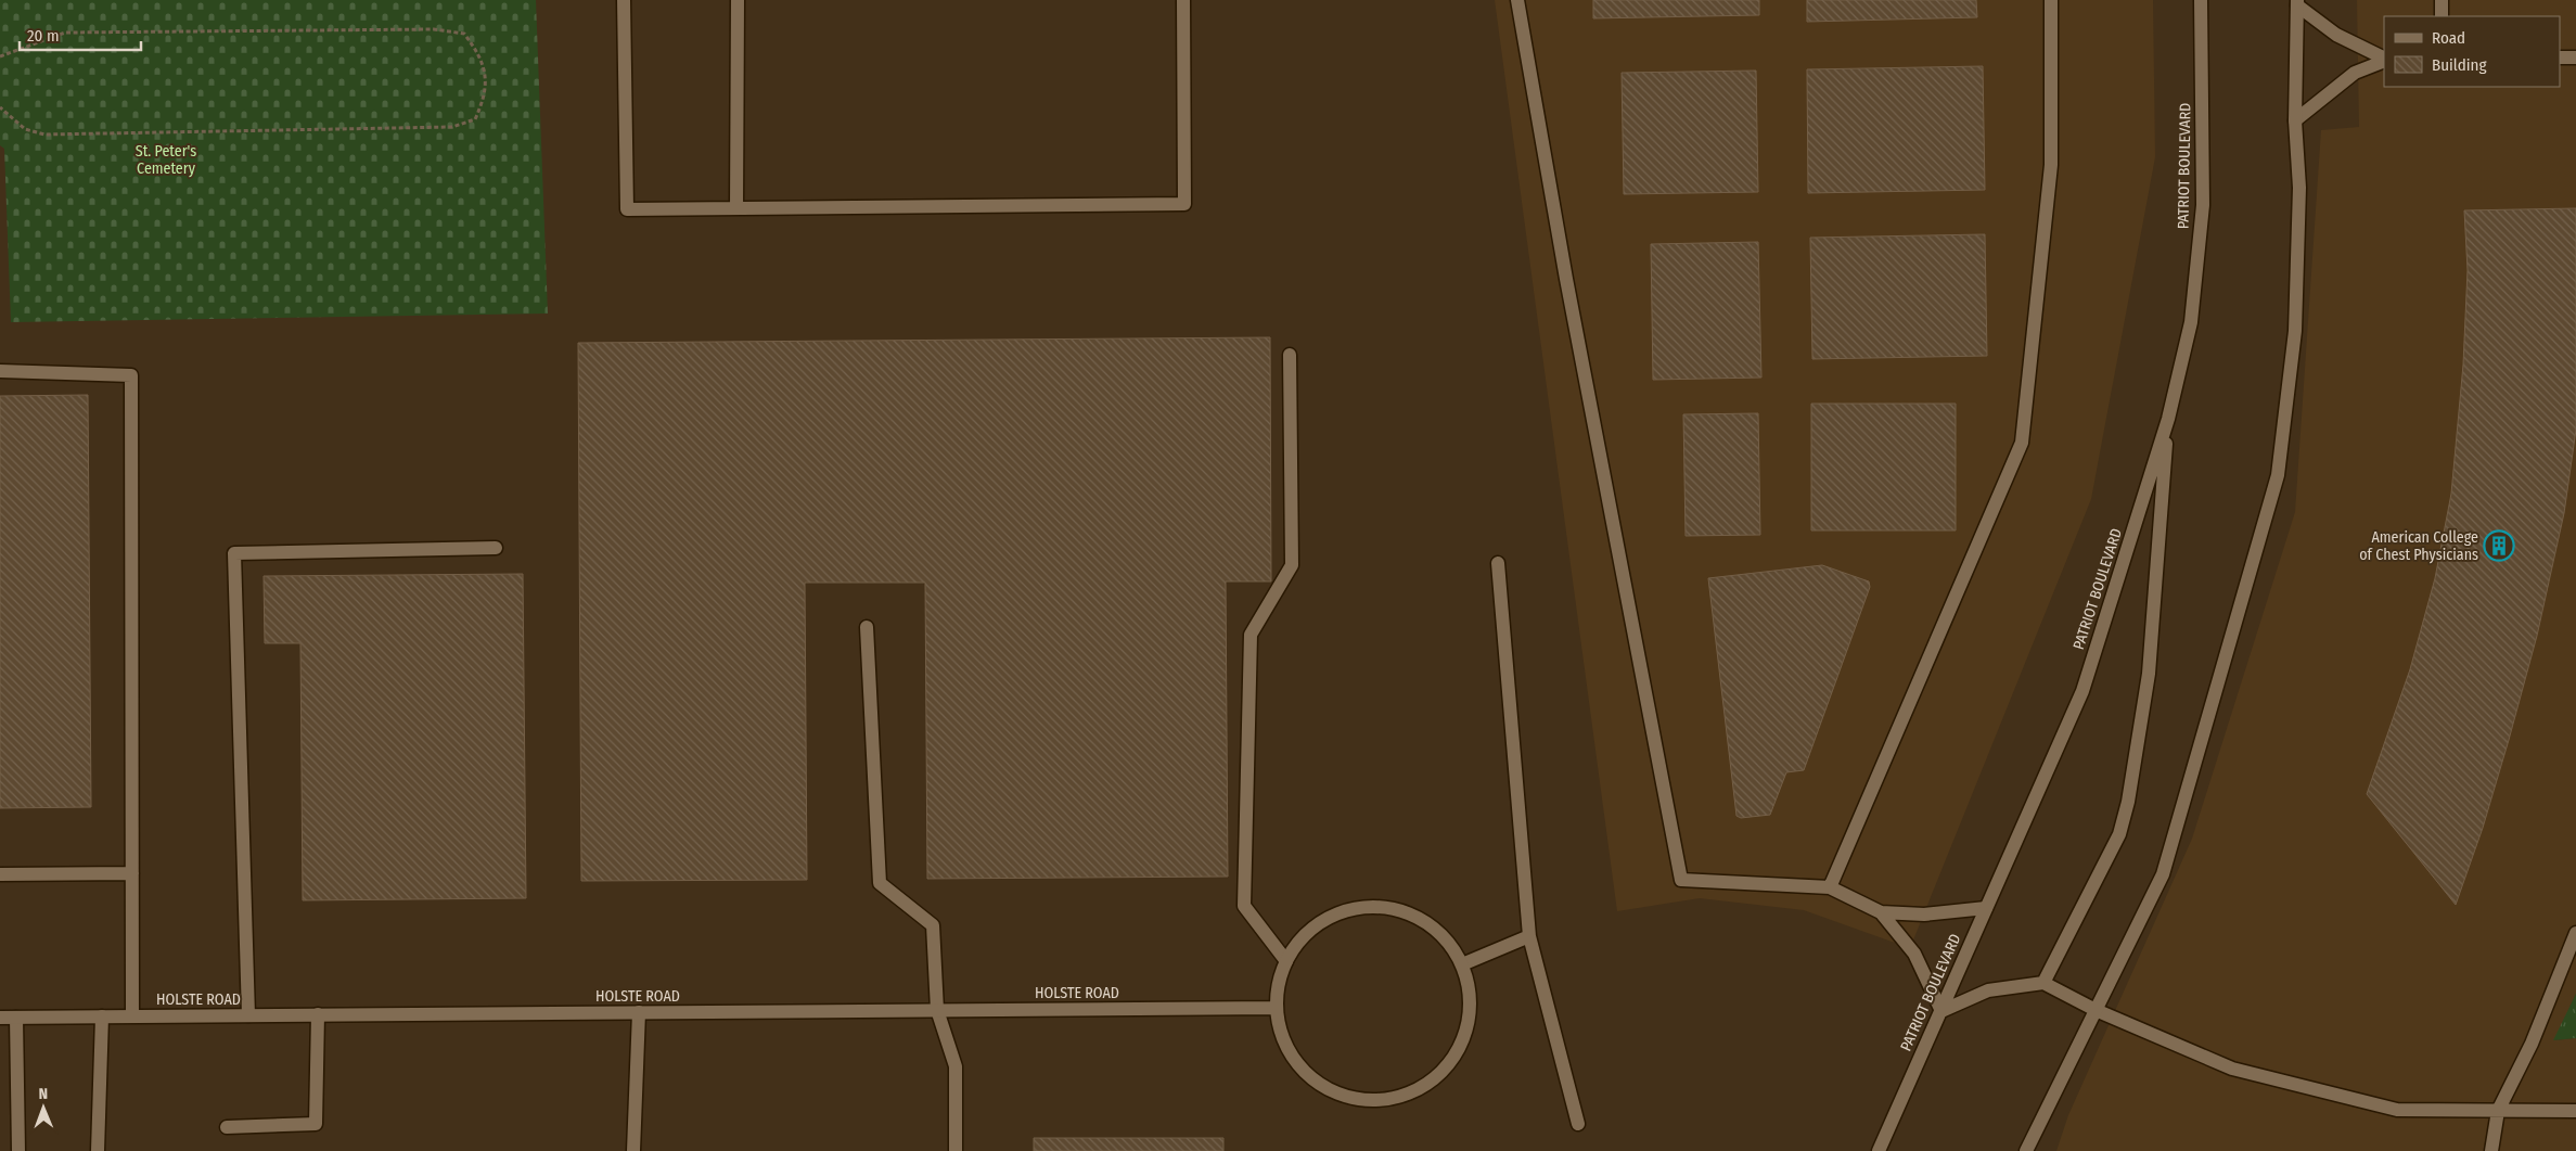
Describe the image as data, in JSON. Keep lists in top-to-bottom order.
{
  "streets": {
    "main road": ["PATRIOT BOULEVARD", "HOLSTE ROAD"]
  },
  "parks": ["St. Peter's Cemetery"],
  "places": {
    "building": ["American College of Chest Physicians"]
  },
  "legend": ["Road", "Building"],
  "scale_bar": "20 m",
  "north": "top"
}
